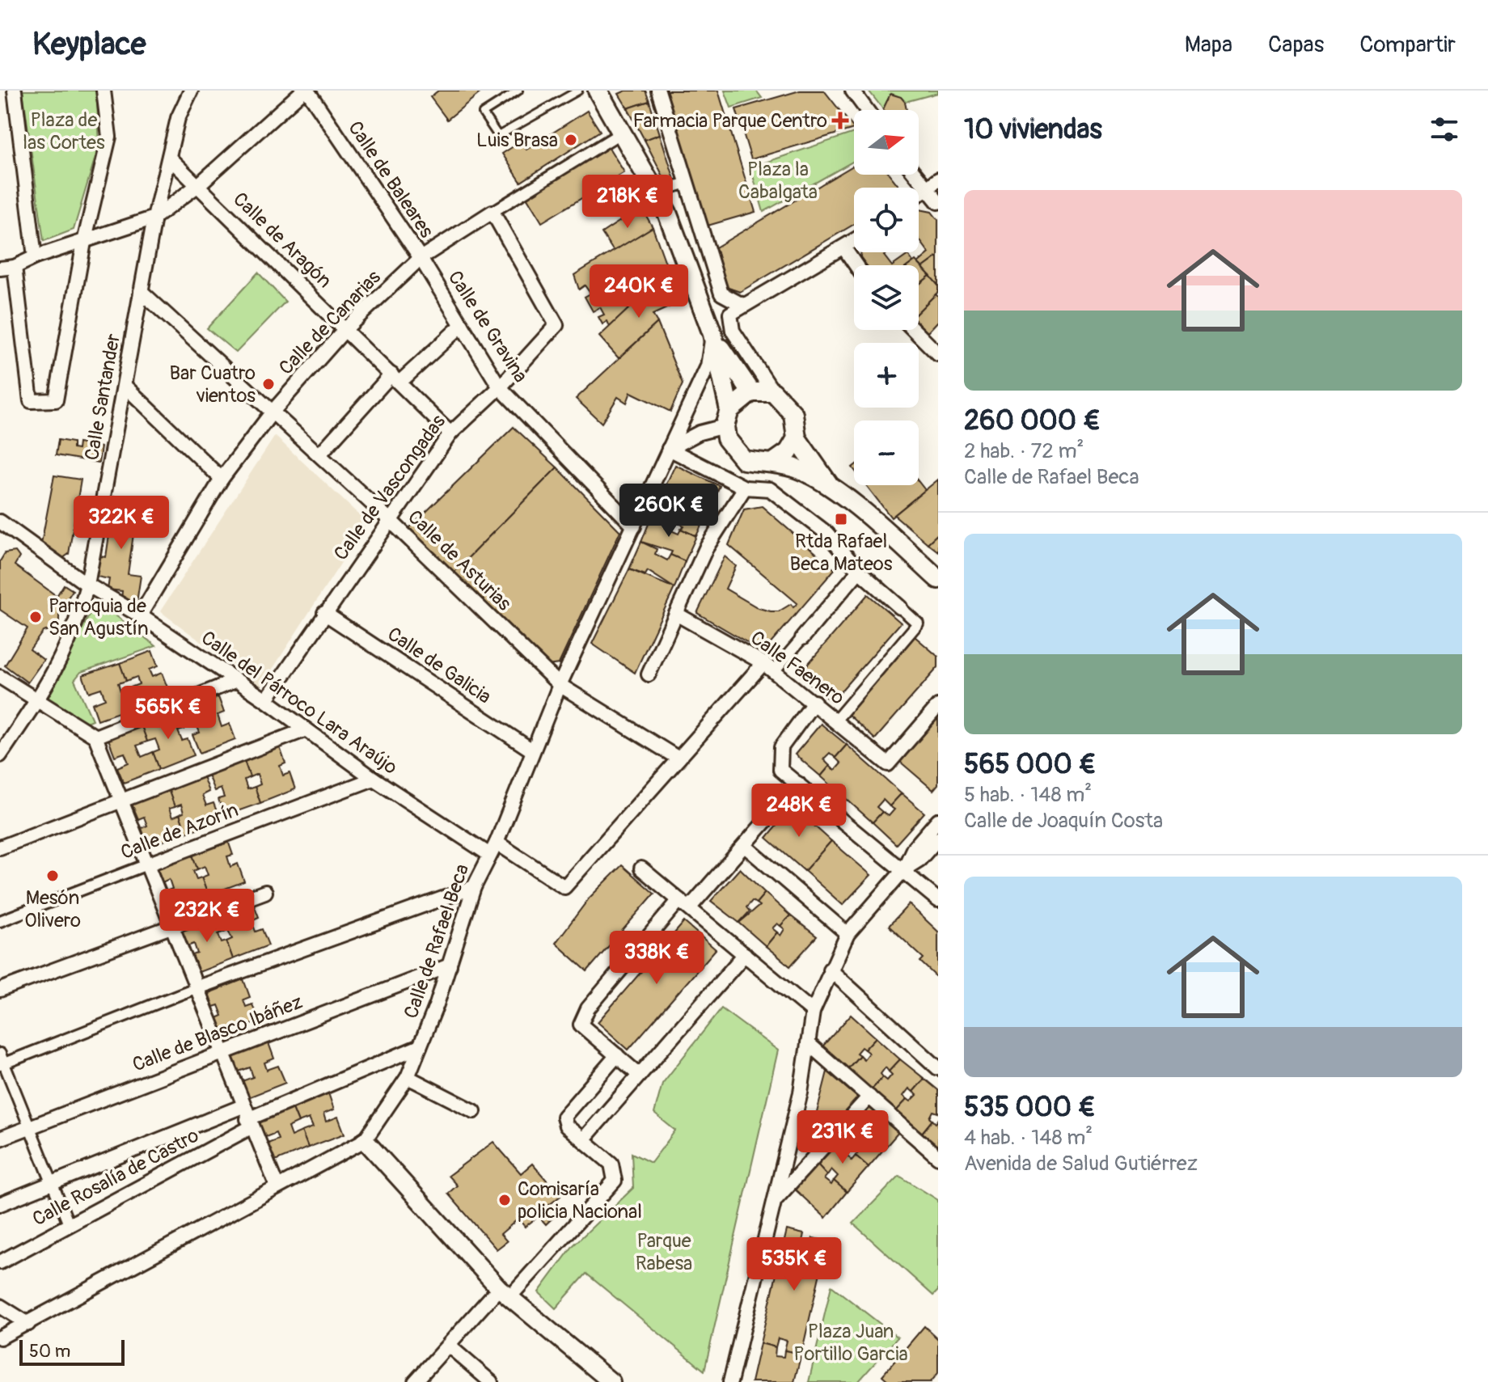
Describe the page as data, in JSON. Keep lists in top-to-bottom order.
{
  "streets": {
    "street": [
      "Calle de Baleares",
      "Calle de Aragón",
      "Calle de Canarias",
      "Calle de Gravina",
      "Calle Santander",
      "Calle de Vascongadas",
      "Calle de Asturias",
      "Calle de Galicia",
      "Calle Faenero",
      "Calle del Párroco Lara Araújo",
      "Calle de Azorín",
      "Calle de Rafael Beca",
      "Calle de Blasco Ibáñez",
      "Calle Rosalía de Castro"
    ]
  },
  "crossings": [
    ["Calle de Baleares", "Calle de Canarias"],
    ["Calle de Baleares", "Calle de Gravina"],
    ["Calle de Aragón", "Calle de Canarias"],
    ["Calle de Aragón", "Calle Santander"],
    ["Calle de Aragón", "Calle de Vascongadas"],
    ["Calle de Canarias", "Calle de Gravina"],
    ["Calle de Canarias", "Calle de Vascongadas"],
    ["Calle de Canarias", "Calle de Asturias"],
    ["Calle de Canarias", "Calle del Párroco Lara Araújo"],
    ["Calle de Gravina", "Calle de Vascongadas"],
    ["Calle de Gravina", "Calle de Rafael Beca"],
    ["Calle Santander", "Calle de Asturias"],
    ["Calle Santander", "Calle del Párroco Lara Araújo"],
    ["Calle de Vascongadas", "Calle de Asturias"],
    ["Calle de Vascongadas", "Calle de Galicia"],
    ["Calle de Vascongadas", "Calle del Párroco Lara Araújo"],
    ["Calle de Asturias", "Calle del Párroco Lara Araújo"],
    ["Calle de Asturias", "Calle de Rafael Beca"],
    ["Calle de Galicia", "Calle de Rafael Beca"],
    ["Calle del Párroco Lara Araújo", "Calle de Azorín"],
    ["Calle del Párroco Lara Araújo", "Calle de Rafael Beca"],
    ["Calle de Rafael Beca", "Calle de Blasco Ibáñez"]
  ],
  "parks": [
    "Plaza de las Cortes",
    "Plaza la Cabalgata",
    "Parque Rabesa",
    "Plaza Juan Portillo Garcia"
  ],
  "places": {
    "health": ["Farmacia Parque Centro"],
    "other": [
      "Luis Brasa",
      "Bar Cuatro vientos",
      "Parroquia de San Agustín",
      "Mesón Olivero",
      "Comisaría policia Nacional"
    ],
    "transit": ["Rtda Rafael Beca Mateos"]
  },
  "scale_bar": "50 m",
  "north": "right",
  "page": {
    "header": "Keyplace",
    "nav": ["Mapa", "Capas", "Compartir"],
    "heading": "10 viviendas",
    "map_buttons": ["+", "−"],
    "list": [
      {
        "name": "260 000 €",
        "note": "2 hab. · 72 m² · Calle de Rafael Beca"
      },
      {
        "name": "565 000 €",
        "note": "5 hab. · 148 m² · Calle de Joaquín Costa"
      },
      {
        "name": "535 000 €",
        "note": "4 hab. · 148 m² · Avenida de Salud Gutiérrez"
      }
    ],
    "price": [
      "218K €",
      "240K €",
      "260K €",
      "322K €",
      "565K €",
      "248K €",
      "232K €",
      "338K €",
      "231K €",
      "535K €"
    ],
    "scale": "50 m"
  }
}
